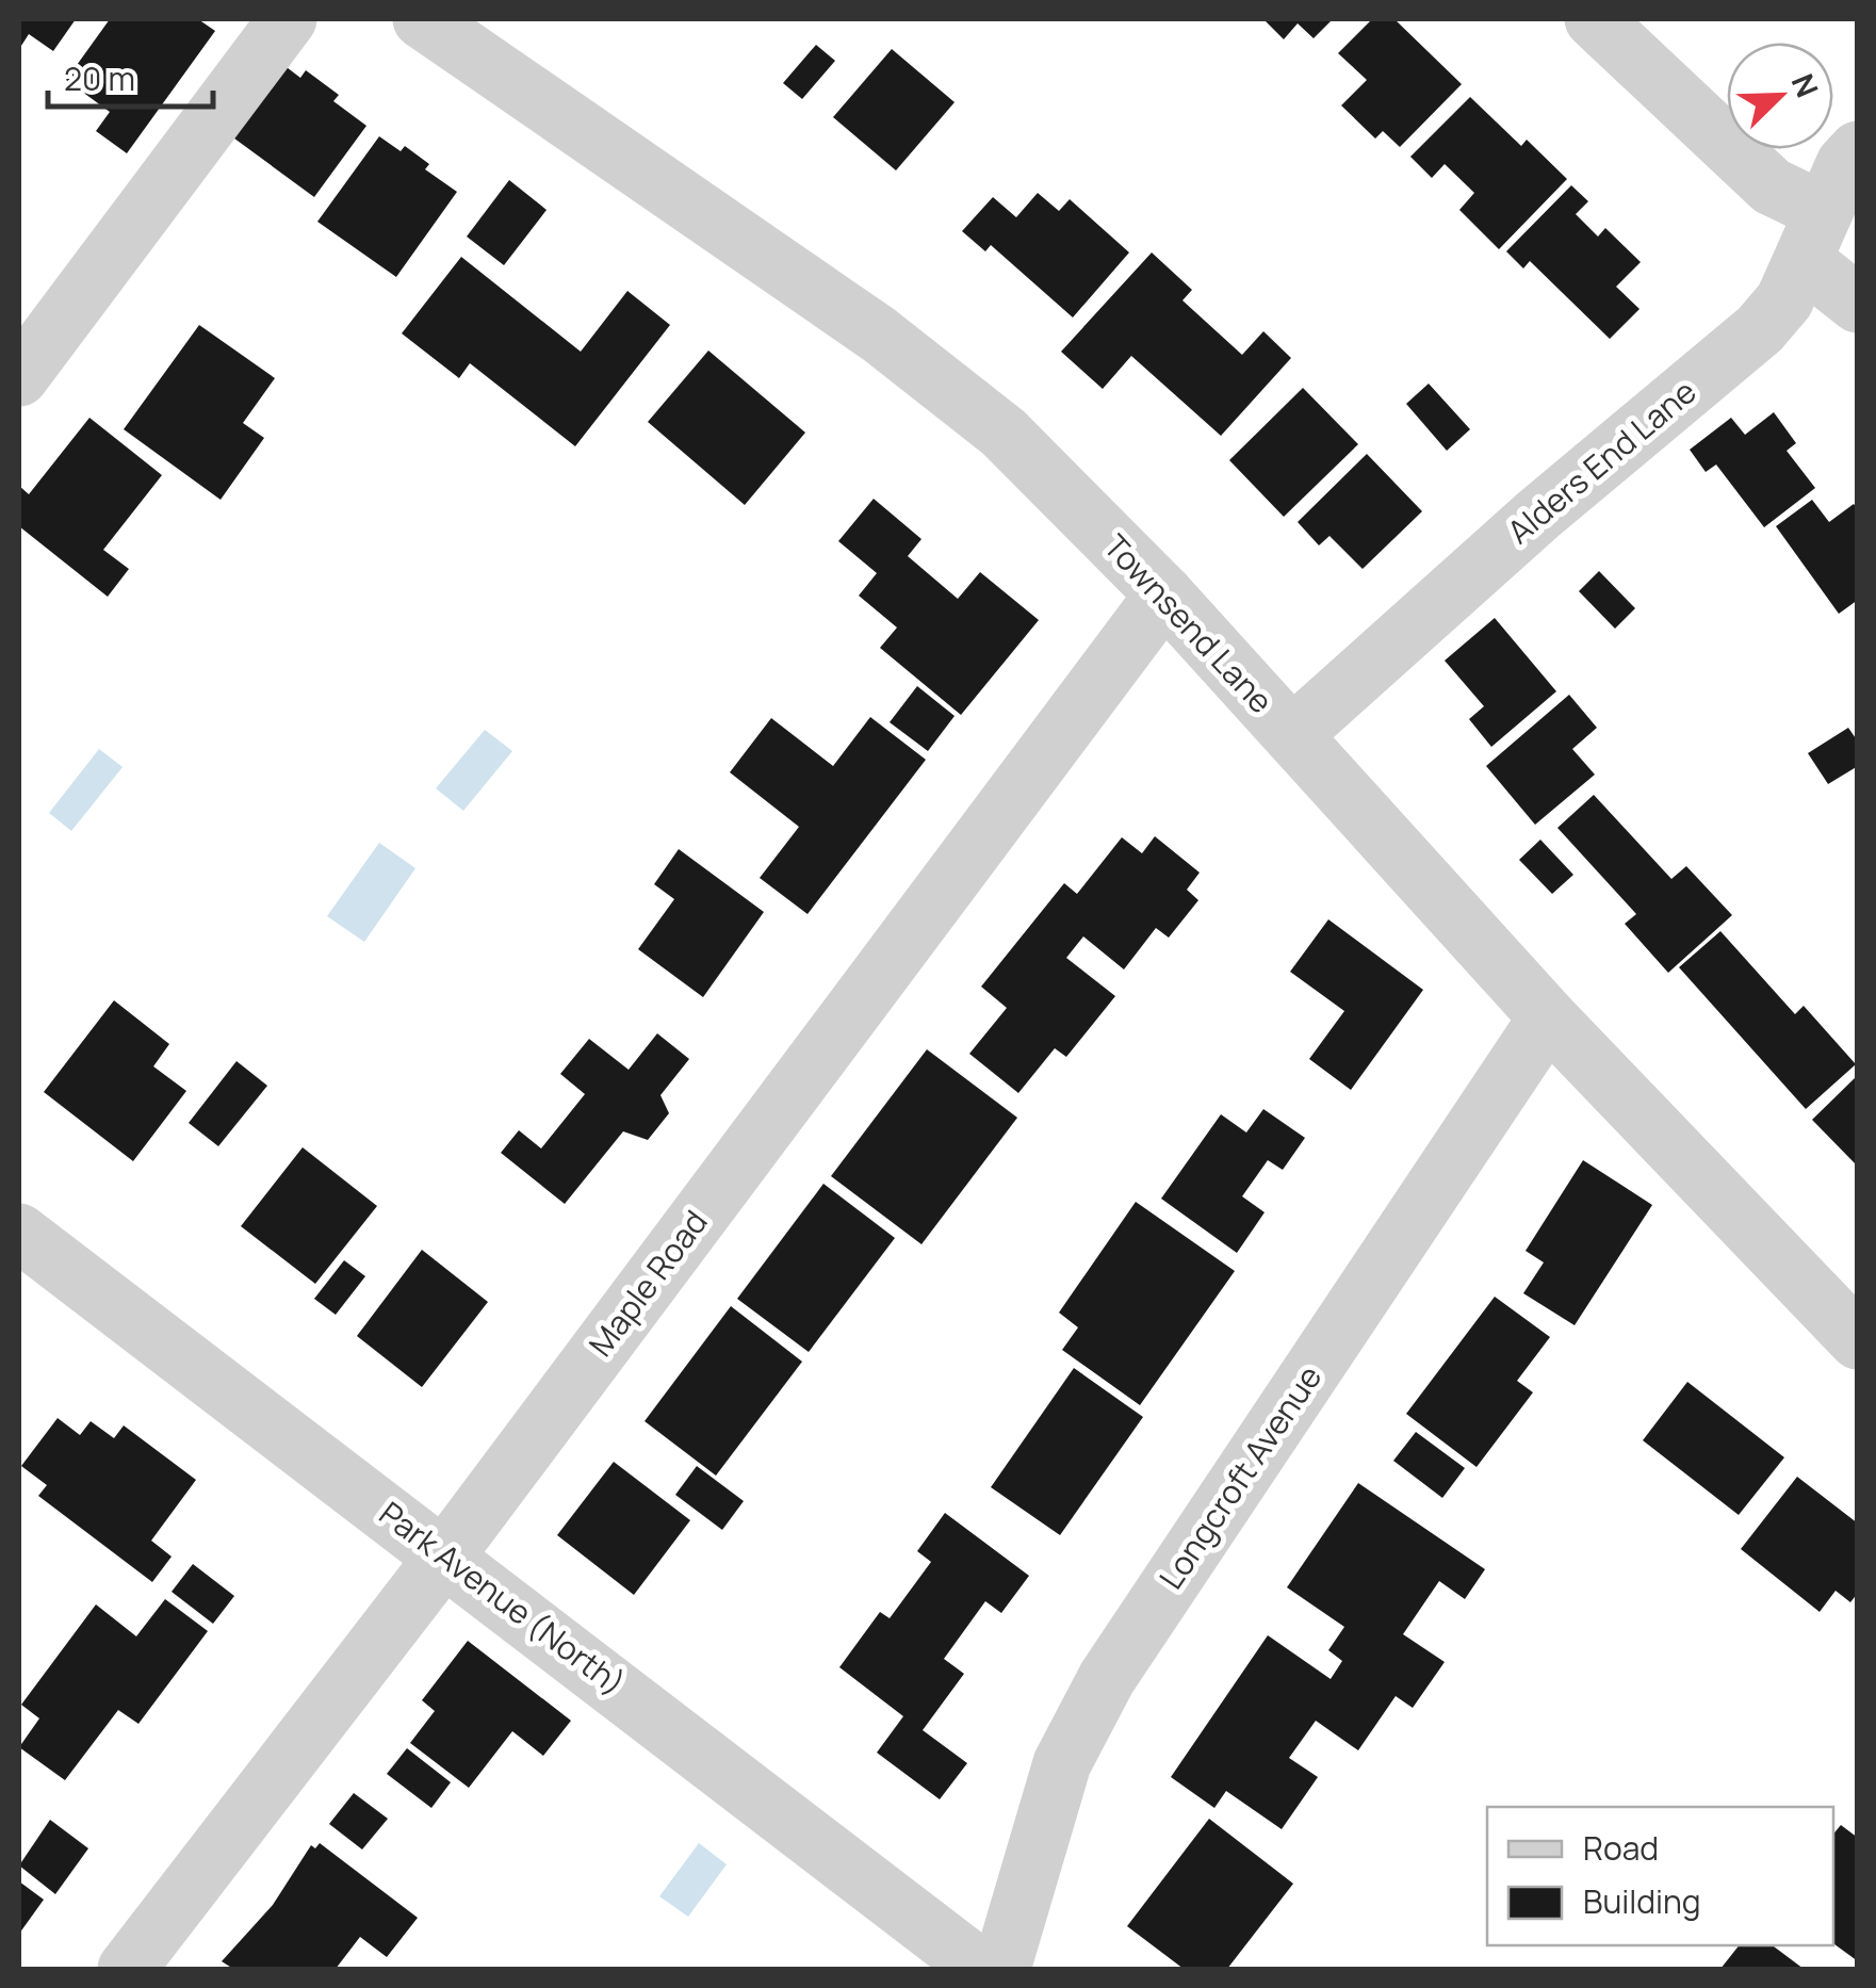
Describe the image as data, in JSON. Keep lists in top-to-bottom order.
{
  "streets": {
    "street": [
      "Alders End Lane",
      "Townsend Lane",
      "Maple Road",
      "Longcroft Avenue",
      "Park Avenue (North)"
    ]
  },
  "crossings": [
    ["Alders End Lane", "Townsend Lane"],
    ["Townsend Lane", "Maple Road"],
    ["Townsend Lane", "Longcroft Avenue"],
    ["Maple Road", "Park Avenue (North)"]
  ],
  "legend": ["Road", "Building"],
  "scale_bar": "20 m",
  "north": "top right"
}
